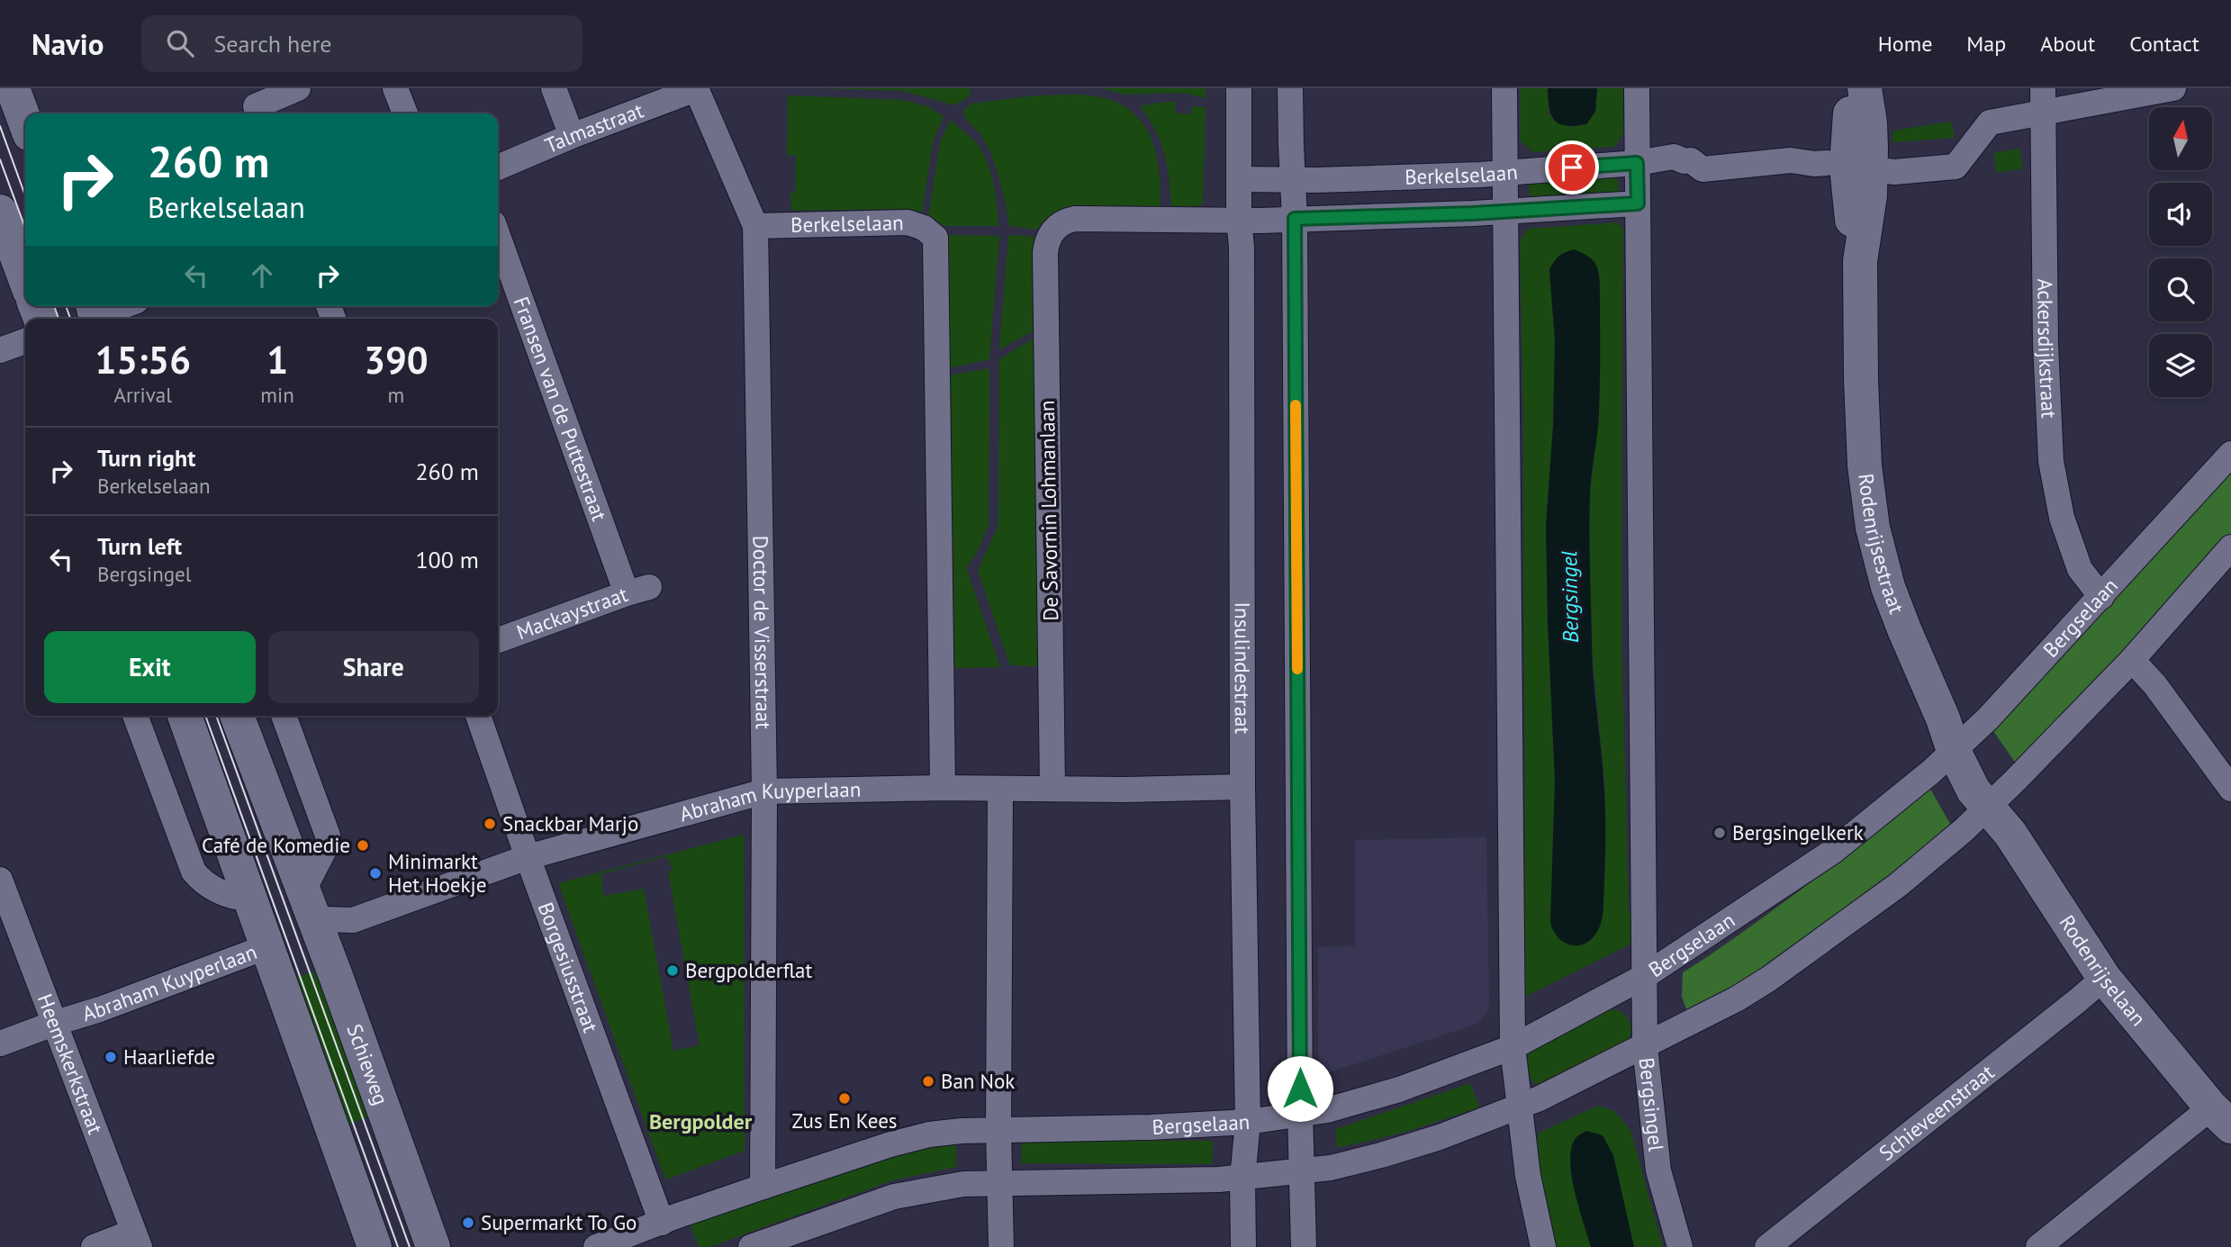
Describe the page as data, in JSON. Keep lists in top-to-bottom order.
{
  "streets": {
    "main road": ["Rodenrijsestraat", "Rodenrijselaan", "Schieweg"],
    "street": [
      "Talmastraat",
      "Berkelselaan",
      "Ackersdijkstraat",
      "Fransen van de Puttestraat",
      "De Savornin Lohmanlaan",
      "Mackaystraat",
      "Bergselaan",
      "Doctor de Visserstraat",
      "Insulindestraat",
      "Abraham Kuyperlaan",
      "Borgesiusstraat",
      "Heemskerkstraat",
      "Bergsingel",
      "Schieveenstraat"
    ]
  },
  "crossings": [
    ["Talmastraat", "Doctor de Visserstraat"],
    ["Berkelselaan", "Ackersdijkstraat"],
    ["Berkelselaan", "De Savornin Lohmanlaan"],
    ["Berkelselaan", "Rodenrijsestraat"],
    ["Berkelselaan", "Doctor de Visserstraat"],
    ["Berkelselaan", "Insulindestraat"],
    ["Berkelselaan", "Abraham Kuyperlaan"],
    ["Berkelselaan", "Bergsingel"],
    ["Ackersdijkstraat", "Bergselaan"],
    ["Fransen van de Puttestraat", "Mackaystraat"],
    ["De Savornin Lohmanlaan", "Abraham Kuyperlaan"],
    ["Rodenrijsestraat", "Bergselaan"],
    ["Rodenrijsestraat", "Rodenrijselaan"],
    ["Bergselaan", "Doctor de Visserstraat"],
    ["Bergselaan", "Insulindestraat"],
    ["Bergselaan", "Borgesiusstraat"],
    ["Bergselaan", "Bergsingel"],
    ["Doctor de Visserstraat", "Abraham Kuyperlaan"],
    ["Insulindestraat", "Abraham Kuyperlaan"],
    ["Abraham Kuyperlaan", "Borgesiusstraat"],
    ["Abraham Kuyperlaan", "Heemskerkstraat"],
    ["Abraham Kuyperlaan", "Schieweg"],
    ["Rodenrijselaan", "Schieveenstraat"]
  ],
  "districts": ["Bergpolder"],
  "water": ["Bergsingel"],
  "places": [
    "Snackbar Marjo",
    "Bergsingelkerk",
    "Café de Komedie",
    "Minimarkt Het Hoekje",
    "Bergpolderflat",
    "Haarliefde",
    "Ban Nok",
    "Zus En Kees",
    "Supermarkt To Go"
  ],
  "north": "top",
  "page": {
    "header": "Navio",
    "search": "Search here",
    "nav": [
      "Home",
      "Map",
      "About",
      "Contact"
    ],
    "turn": ["260 m", "Berkelselaan"],
    "eta": [
      "15:56",
      "Arrival",
      "1",
      "min",
      "390",
      "m"
    ],
    "list": [
      {
        "name": "Turn right",
        "note": "Berkelselaan",
        "value": "260 m"
      },
      {
        "name": "Turn left",
        "note": "Bergsingel",
        "value": "100 m"
      }
    ],
    "buttons": ["Exit", "Share"]
  }
}
